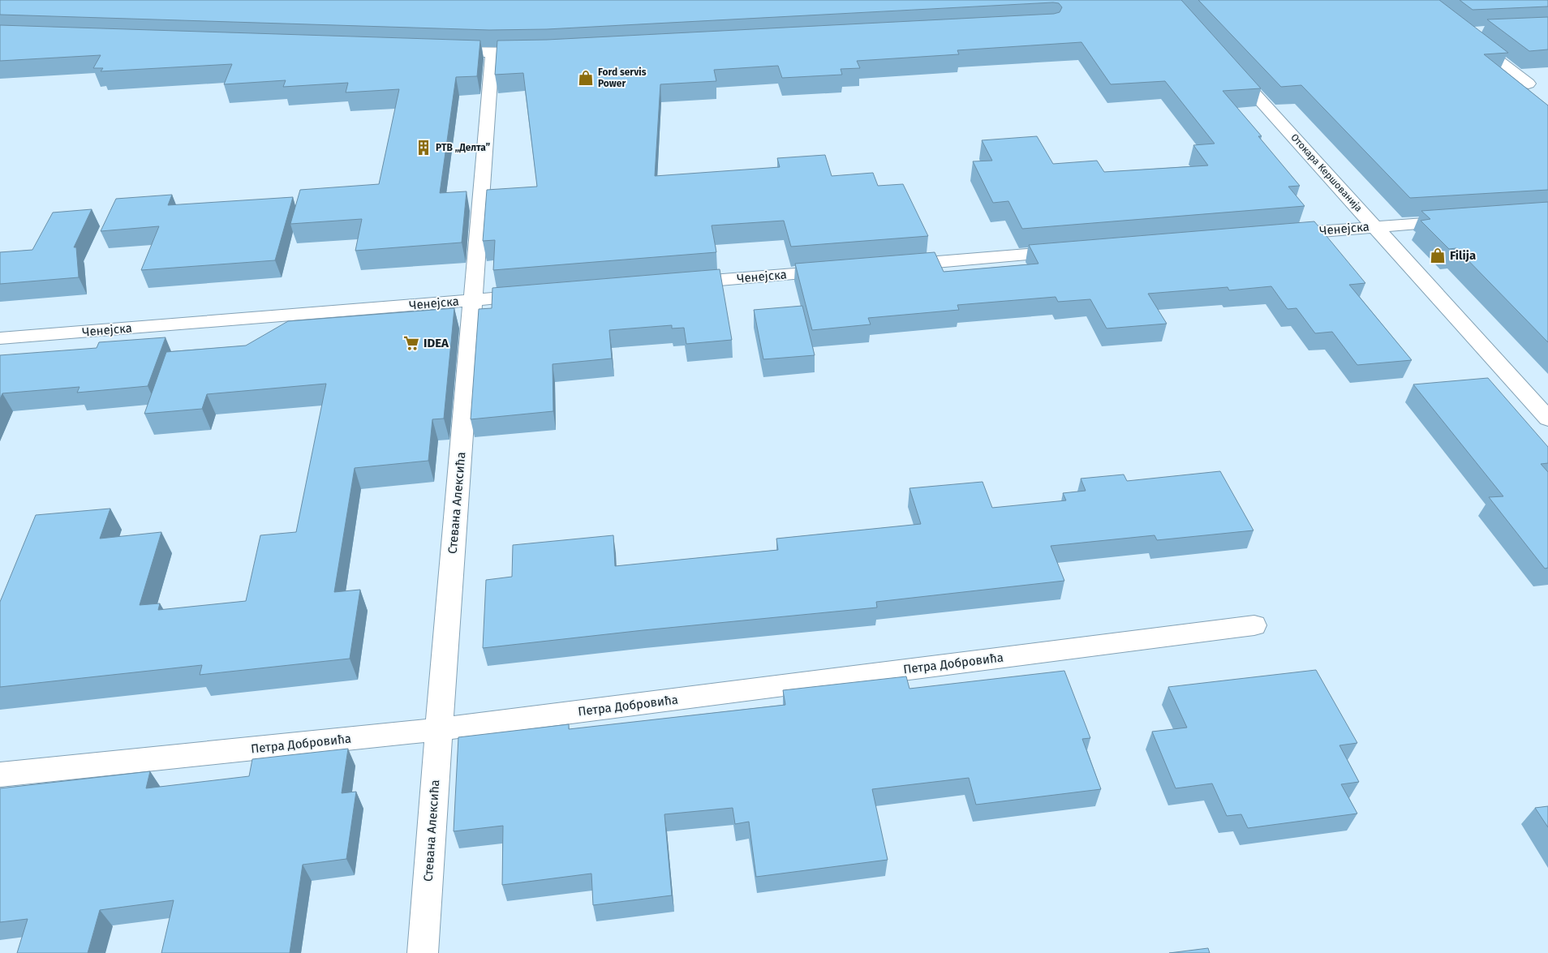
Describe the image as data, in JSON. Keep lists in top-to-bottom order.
{
  "streets": {
    "street": [
      "Отокара Кершованија",
      "Ченејска",
      "Стевана Алексића",
      "Петра Добровића"
    ]
  },
  "crossings": [
    ["Отокара Кершованија", "Ченејска"],
    ["Ченејска", "Стевана Алексића"],
    ["Стевана Алексића", "Петра Добровића"]
  ],
  "places": {
    "shop": ["Ford servis Power", "Filija"],
    "building": ["РТВ „Делта”"],
    "supermarket": ["IDEA"]
  }
}
